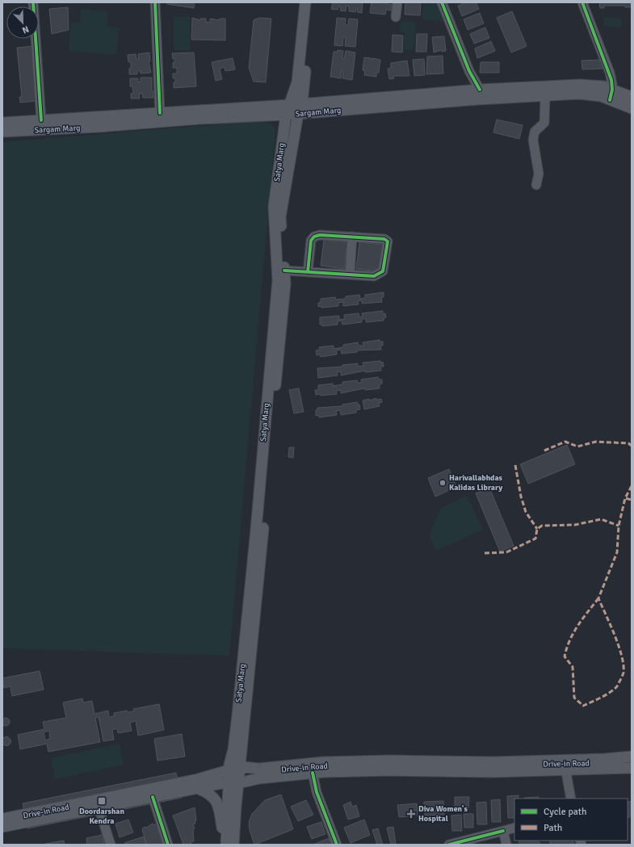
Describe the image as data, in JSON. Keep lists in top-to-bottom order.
{
  "streets": {
    "main road": ["Sargam Marg", "Satya Marg", "Drive-in Road"]
  },
  "crossings": [
    ["Sargam Marg", "Satya Marg"],
    ["Satya Marg", "Drive-in Road"]
  ],
  "places": {
    "other": ["Harivallabhdas Kalidas Library"],
    "transit": ["Doordarshan Kendra"],
    "health": ["Diva Women's Hospital"]
  },
  "legend": ["Cycle path", "Path"],
  "north": "bottom right"
}
